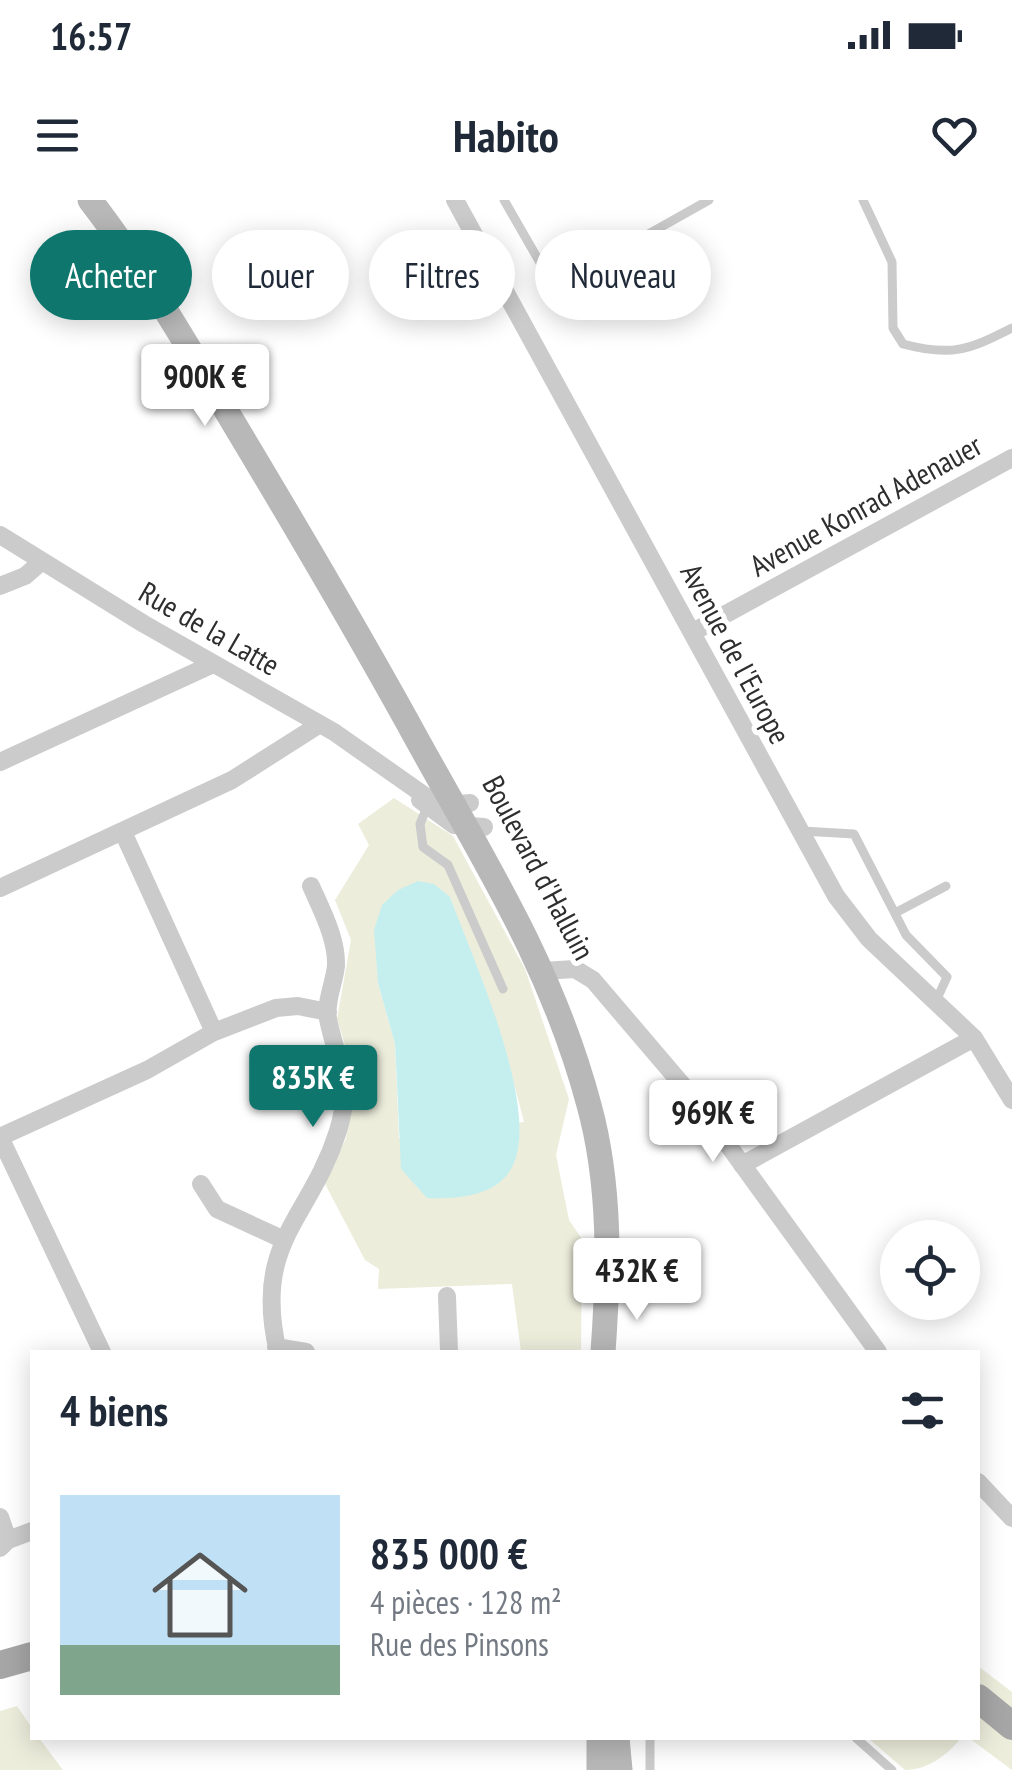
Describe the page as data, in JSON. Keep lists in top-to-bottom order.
{
  "streets": {
    "main road": ["Boulevard d'Halluin"],
    "street": ["Avenue Konrad Adenauer", "Rue de la Latte", "Avenue de l'Europe"]
  },
  "crossings": [
    ["Avenue Konrad Adenauer", "Avenue de l'Europe"],
    ["Rue de la Latte", "Boulevard d'Halluin"]
  ],
  "page": {
    "status": "16:57",
    "header": "Habito",
    "chip": [
      "Acheter",
      "Louer",
      "Filtres",
      "Nouveau"
    ],
    "price": [
      "900K €",
      "835K €",
      "969K €",
      "432K €"
    ],
    "heading": "4 biens",
    "list": [
      {
        "name": "835 000 €",
        "note": "4 pièces · 128 m² · Rue des Pinsons"
      }
    ]
  }
}
